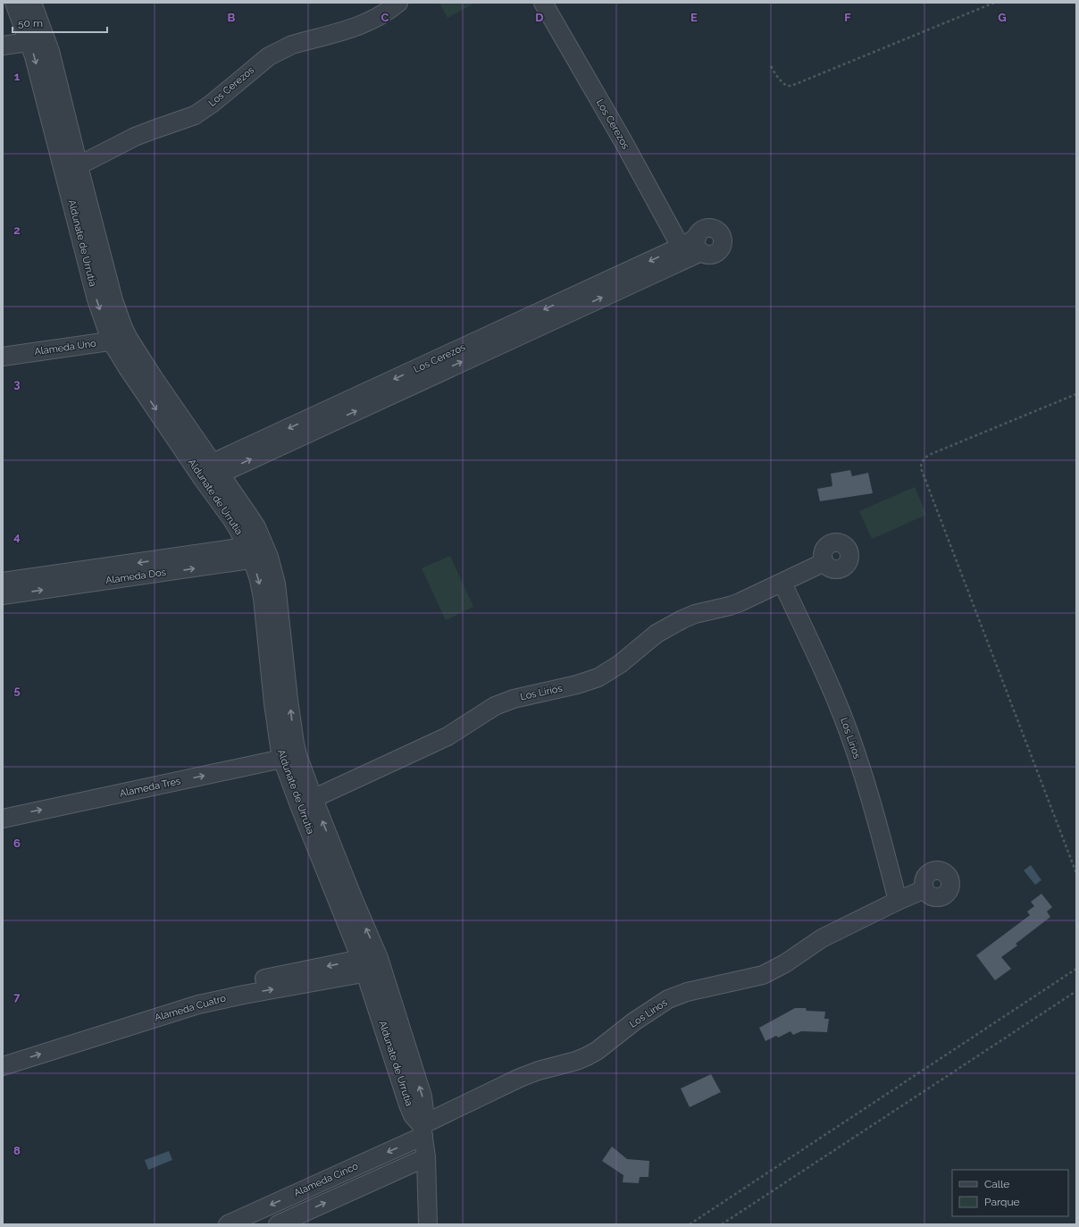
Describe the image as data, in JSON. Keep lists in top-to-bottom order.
{
  "streets": {
    "street": [
      "Los Cerezos",
      "Aldunate de Urrutia",
      "Alameda Uno",
      "Alameda Dos",
      "Los Lirios",
      "Alameda Tres",
      "Alameda Cuatro",
      "Alameda Cinco"
    ]
  },
  "crossings": [
    ["Los Cerezos", "Aldunate de Urrutia"],
    ["Aldunate de Urrutia", "Alameda Uno"],
    ["Aldunate de Urrutia", "Alameda Dos"],
    ["Aldunate de Urrutia", "Los Lirios"],
    ["Aldunate de Urrutia", "Alameda Tres"],
    ["Aldunate de Urrutia", "Alameda Cuatro"],
    ["Aldunate de Urrutia", "Alameda Cinco"],
    ["Los Lirios", "Alameda Cinco"]
  ],
  "legend": ["Calle", "Parque"],
  "scale_bar": "50 m",
  "grid": {
    "columns": [
      "B",
      "C",
      "D",
      "E",
      "F",
      "G"
    ],
    "rows": [
      "1",
      "2",
      "3",
      "4",
      "5",
      "6",
      "7",
      "8"
    ]
  }
}
